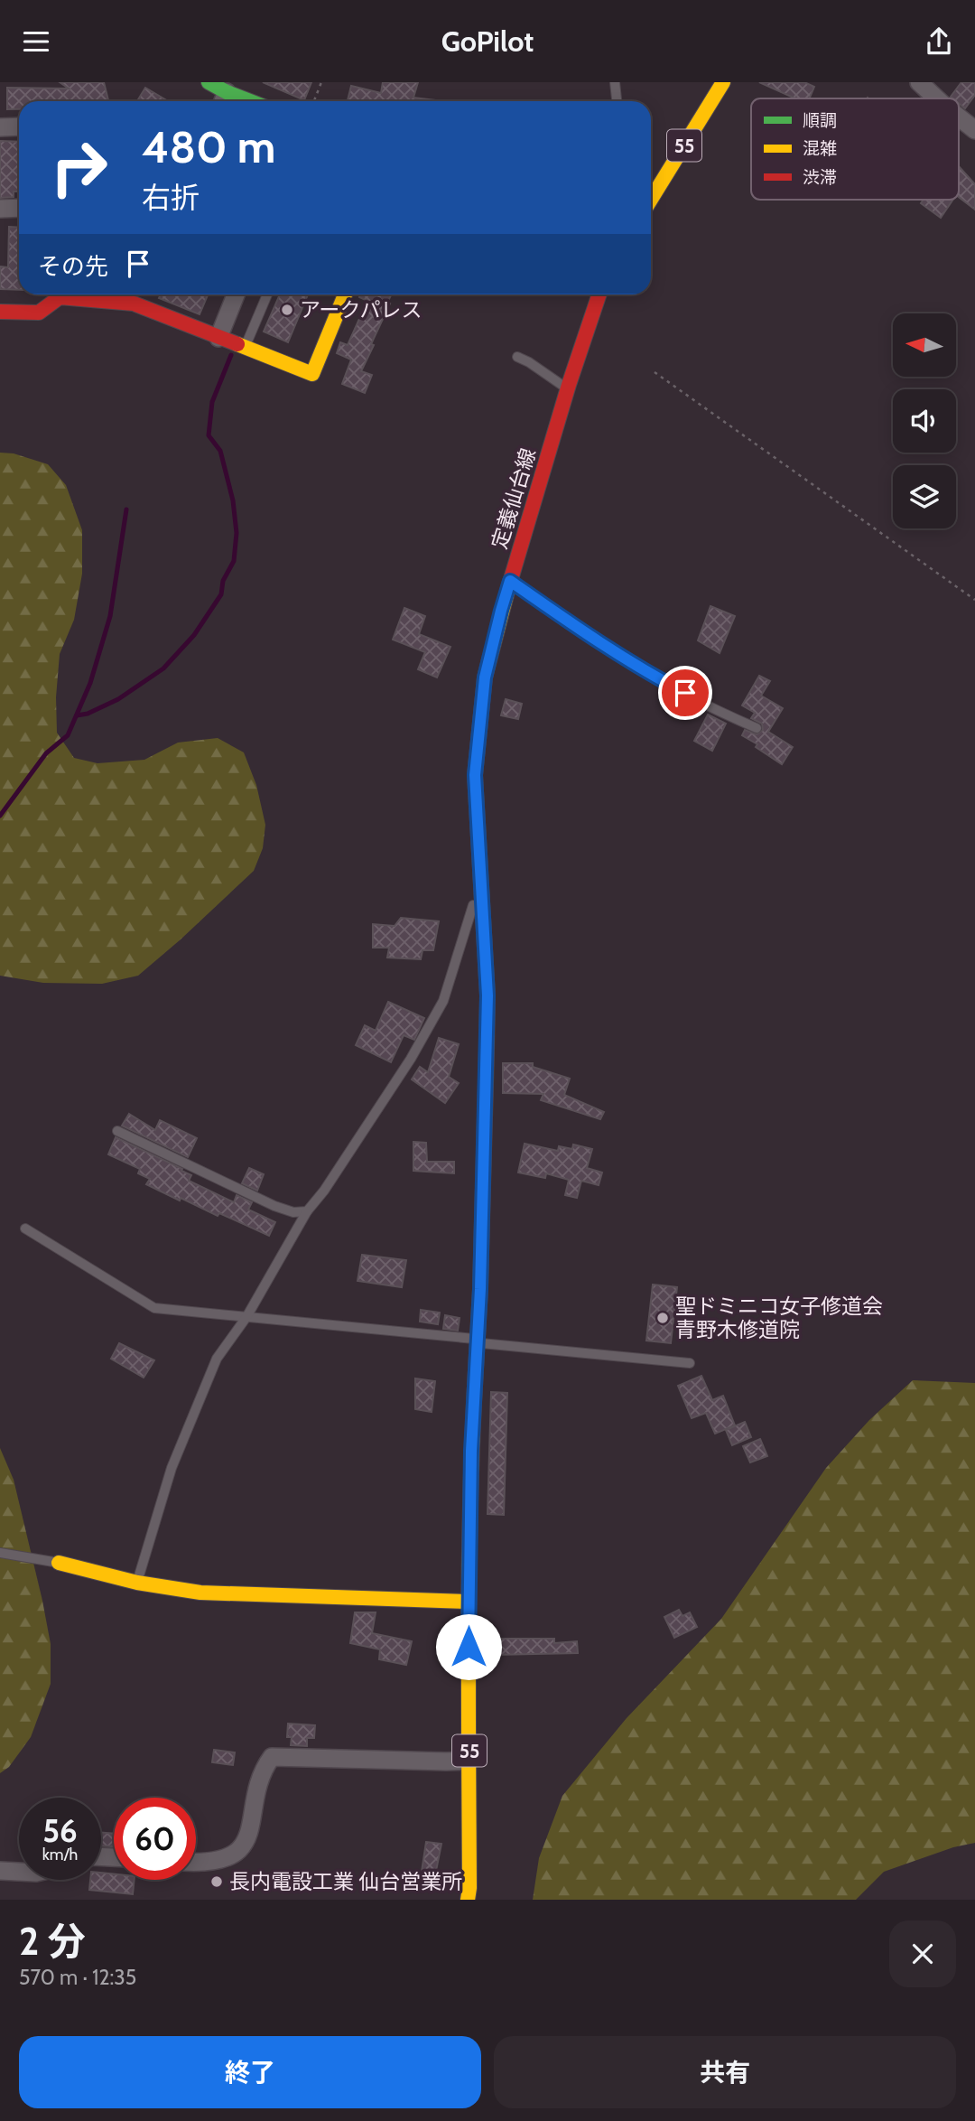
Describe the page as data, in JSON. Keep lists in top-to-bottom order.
{
  "streets": {
    "main road": ["55", "定義仙台線"]
  },
  "places": ["アークパレス", "聖ドミニコ女子修道会 青野木修道院", "長内電設工業 仙台営業所"],
  "legend": ["順調", "混雑", "渋滞"],
  "north": "left",
  "page": {
    "header": "GoPilot",
    "turn": ["480 m", "右折"],
    "then": "その先",
    "speed": "56 km/h",
    "limit": "60",
    "heading": ["2 分", "570 m · 12:35"],
    "buttons": ["終了", "共有"]
  }
}
